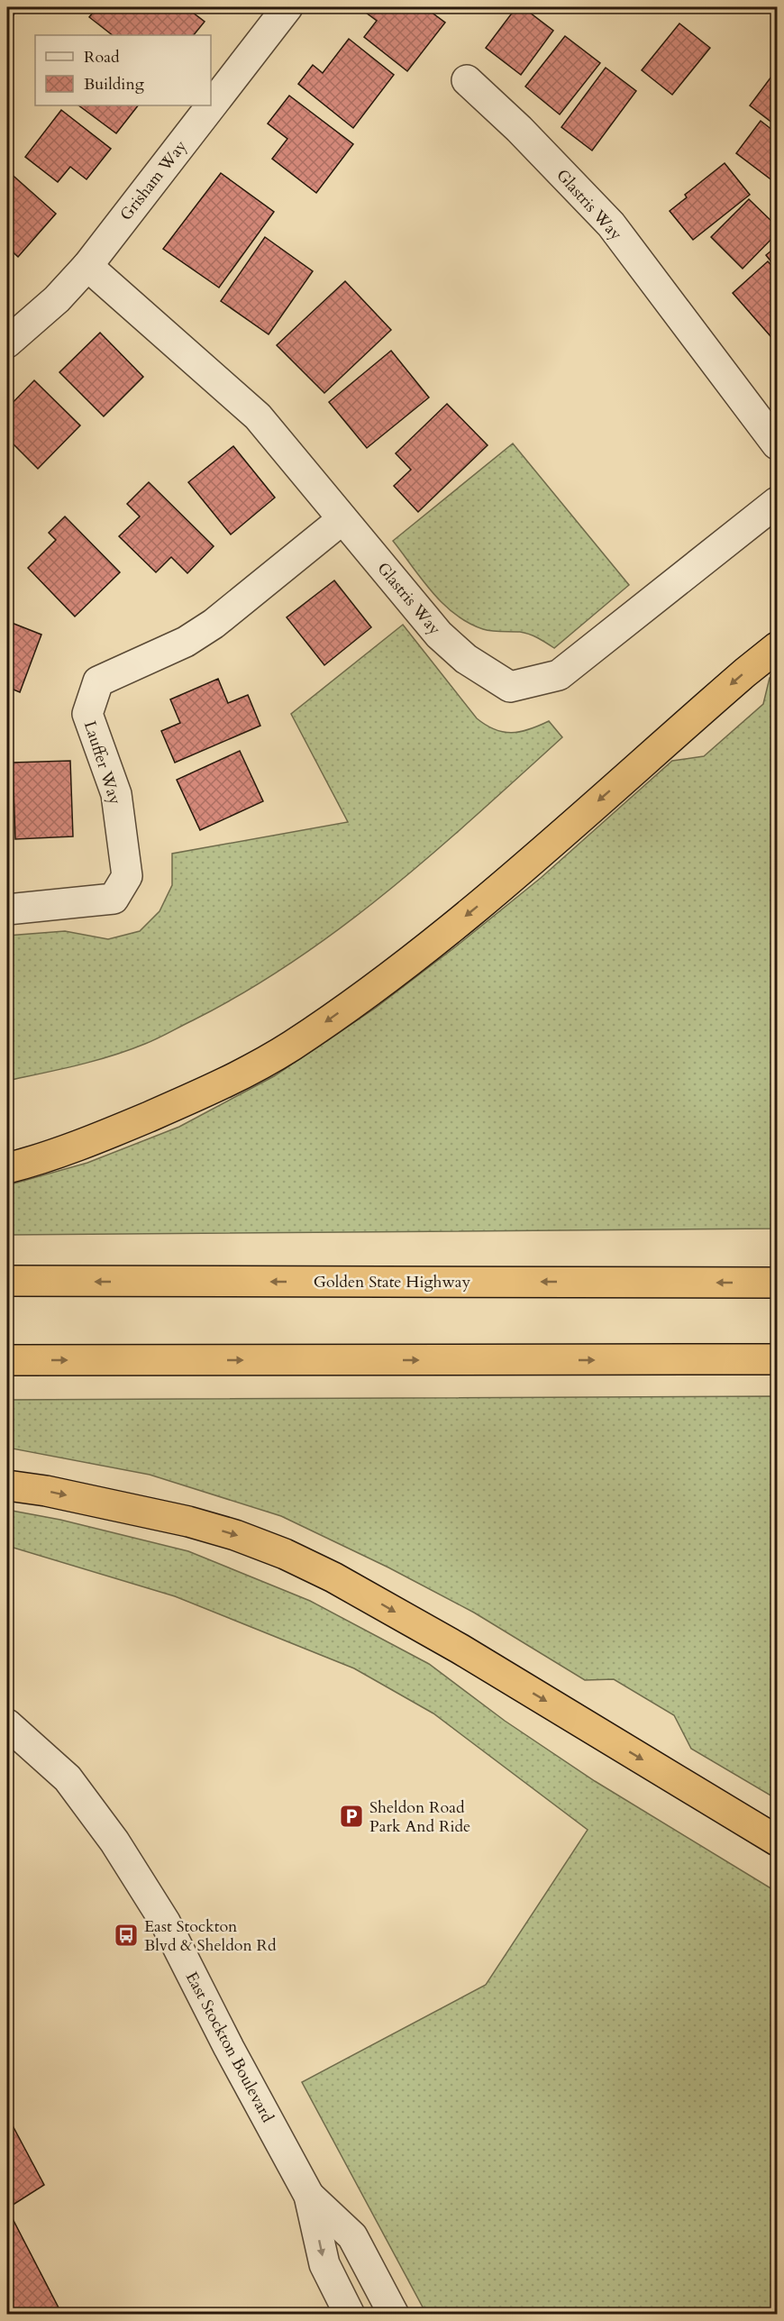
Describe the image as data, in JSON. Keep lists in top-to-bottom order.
{
  "streets": {
    "highway": ["Golden State Highway"],
    "street": [
      "Grisham Way",
      "Glastris Way",
      "Lauffer Way",
      "East Stockton Boulevard"
    ]
  },
  "crossings": [
    ["Grisham Way", "Glastris Way"],
    ["Glastris Way", "Lauffer Way"]
  ],
  "places": {
    "parking": ["Sheldon Road Park And Ride"],
    "bus stop": ["East Stockton Blvd & Sheldon Rd"]
  },
  "legend": ["Road", "Building"]
}
